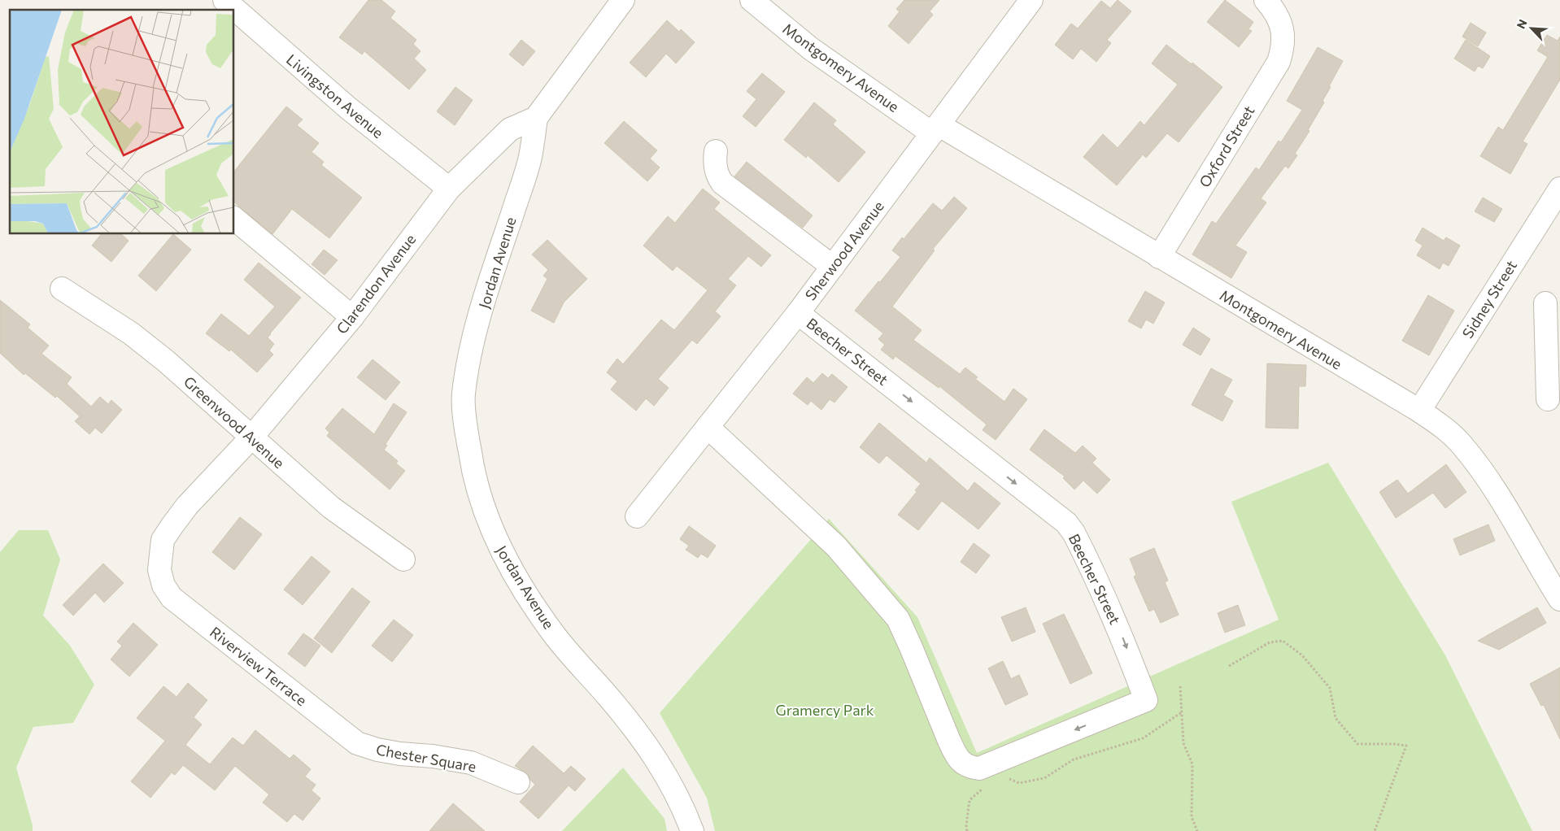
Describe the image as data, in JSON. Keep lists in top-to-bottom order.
{
  "streets": {
    "street": [
      "Montgomery Avenue",
      "Livingston Avenue",
      "Oxford Street",
      "Sherwood Avenue",
      "Jordan Avenue",
      "Clarendon Avenue",
      "Sidney Street",
      "Beecher Street",
      "Greenwood Avenue",
      "Riverview Terrace",
      "Chester Square"
    ]
  },
  "crossings": [
    ["Montgomery Avenue", "Oxford Street"],
    ["Montgomery Avenue", "Sherwood Avenue"],
    ["Montgomery Avenue", "Sidney Street"],
    ["Livingston Avenue", "Clarendon Avenue"],
    ["Sherwood Avenue", "Beecher Street"],
    ["Jordan Avenue", "Clarendon Avenue"],
    ["Clarendon Avenue", "Greenwood Avenue"],
    ["Clarendon Avenue", "Riverview Terrace"],
    ["Riverview Terrace", "Chester Square"]
  ],
  "parks": ["Gramercy Park"],
  "north": "top left"
}
